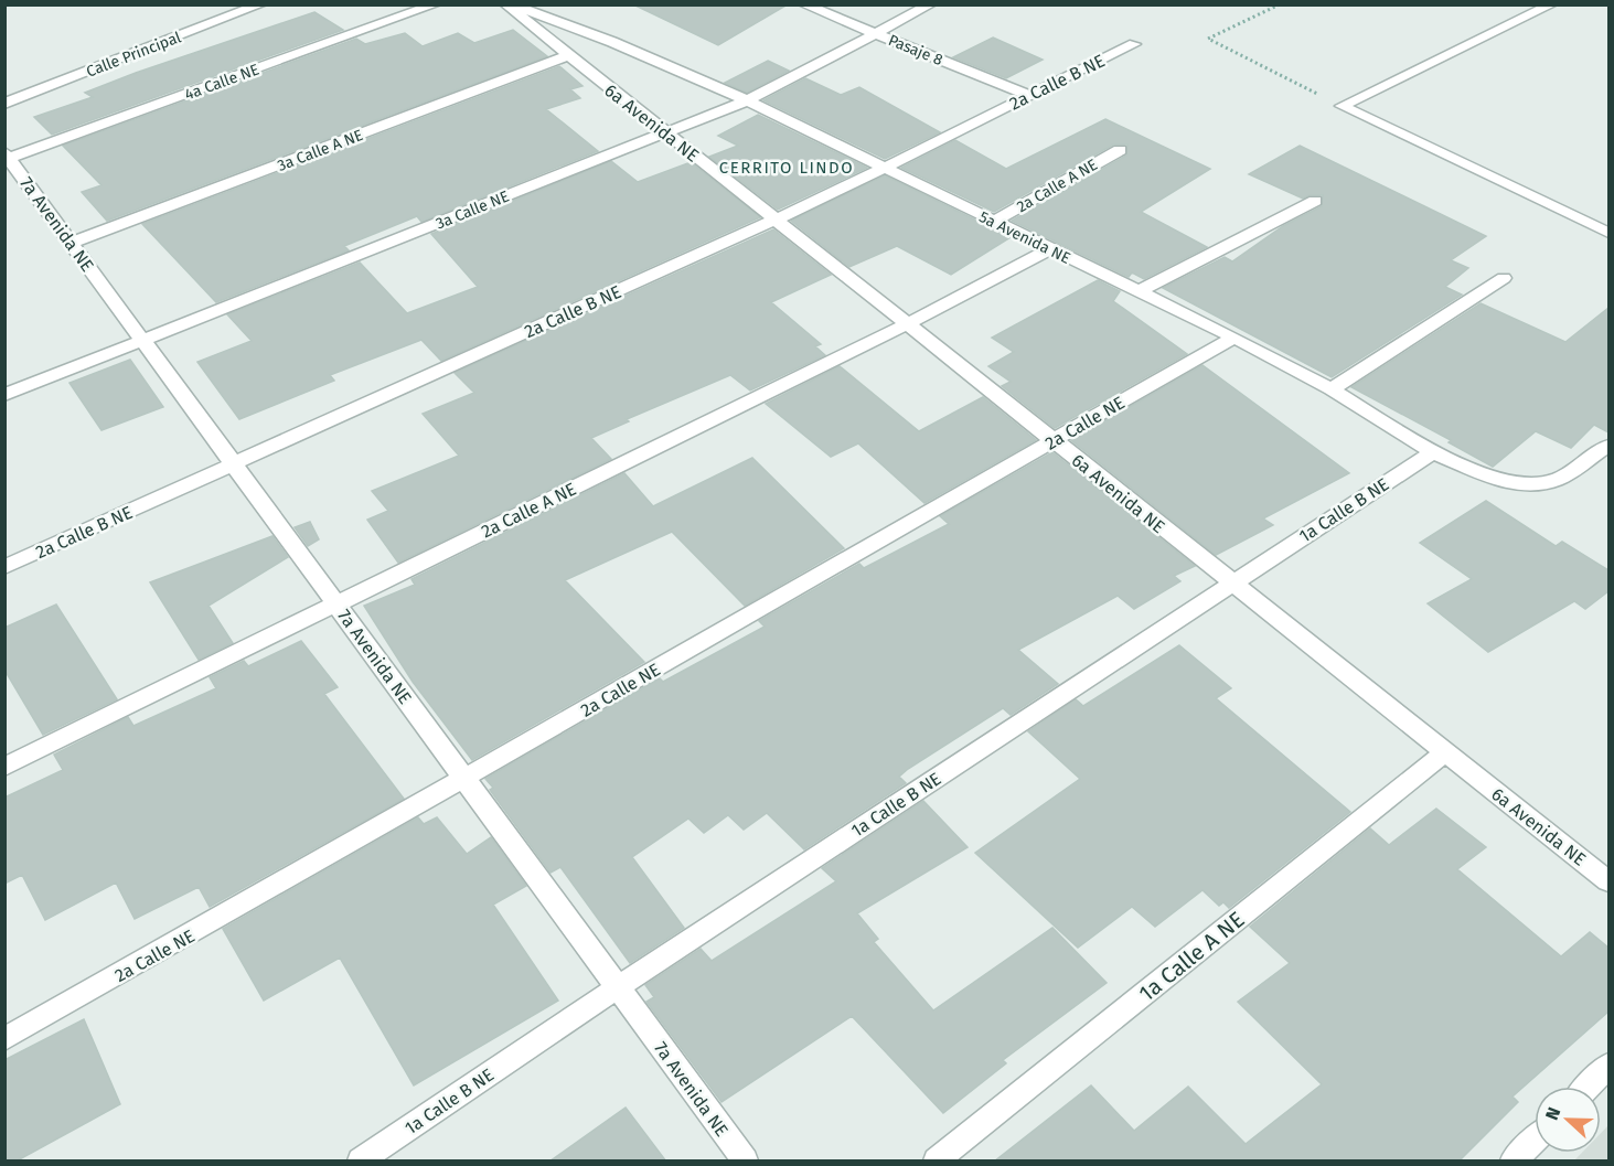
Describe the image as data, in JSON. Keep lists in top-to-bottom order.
{
  "streets": {
    "street": [
      "Pasaje 8",
      "Calle Principal",
      "4a Calle NE",
      "2a Calle B NE",
      "6a Avenida NE",
      "3a Calle A NE",
      "2a Calle A NE",
      "3a Calle NE",
      "7a Avenida NE",
      "5a Avenida NE",
      "2a Calle NE",
      "1a Calle B NE",
      "1a Calle A NE"
    ]
  },
  "crossings": [
    ["Pasaje 8", "2a Calle B NE"],
    ["Pasaje 8", "3a Calle NE"],
    ["4a Calle NE", "7a Avenida NE"],
    ["2a Calle B NE", "6a Avenida NE"],
    ["2a Calle B NE", "7a Avenida NE"],
    ["2a Calle B NE", "5a Avenida NE"],
    ["6a Avenida NE", "3a Calle A NE"],
    ["6a Avenida NE", "2a Calle A NE"],
    ["6a Avenida NE", "3a Calle NE"],
    ["6a Avenida NE", "2a Calle NE"],
    ["6a Avenida NE", "1a Calle B NE"],
    ["6a Avenida NE", "1a Calle A NE"],
    ["3a Calle A NE", "7a Avenida NE"],
    ["2a Calle A NE", "7a Avenida NE"],
    ["2a Calle A NE", "5a Avenida NE"],
    ["3a Calle NE", "7a Avenida NE"],
    ["3a Calle NE", "5a Avenida NE"],
    ["7a Avenida NE", "2a Calle NE"],
    ["7a Avenida NE", "1a Calle B NE"],
    ["5a Avenida NE", "2a Calle NE"],
    ["5a Avenida NE", "1a Calle B NE"]
  ],
  "districts": ["CERRITO LINDO"],
  "north": "left"
}
